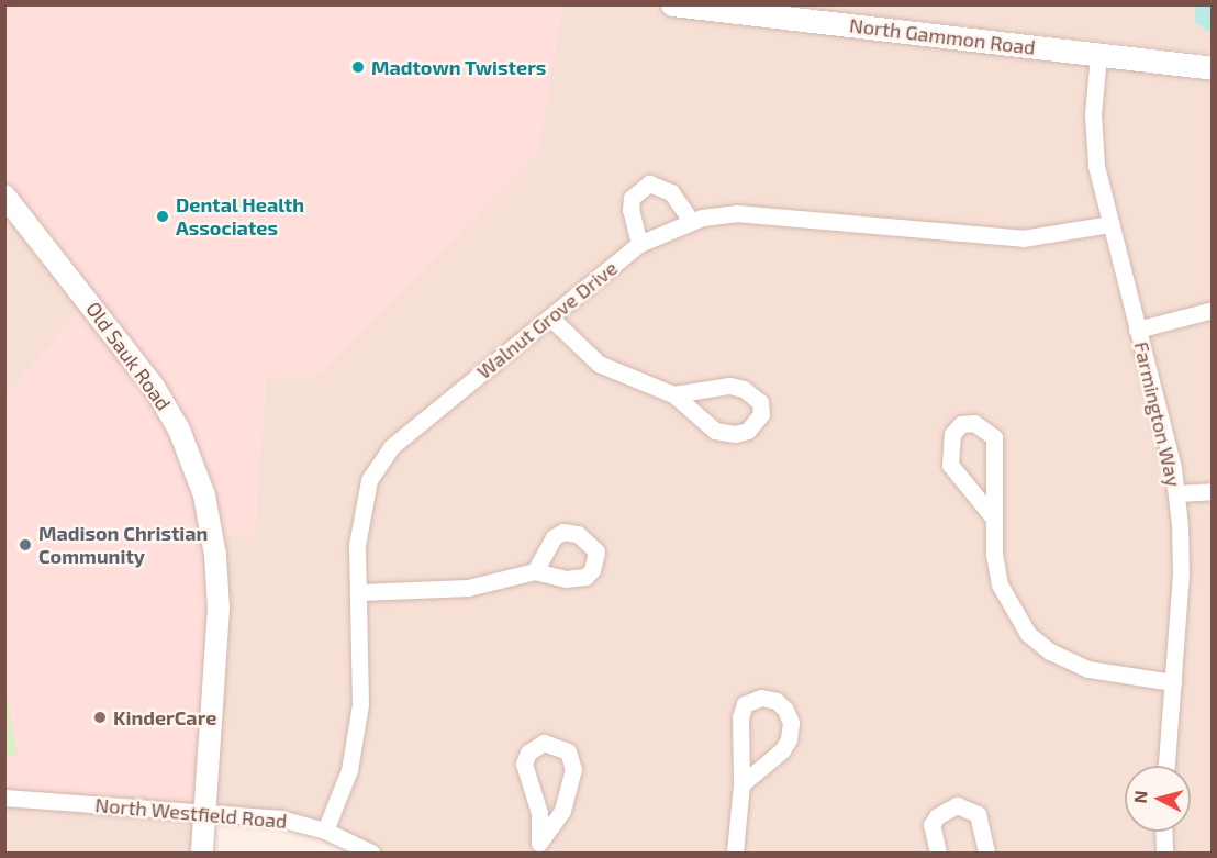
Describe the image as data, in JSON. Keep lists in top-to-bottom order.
{
  "streets": {
    "main road": ["North Gammon Road"],
    "street": [
      "Walnut Grove Drive",
      "Old Sauk Road",
      "Farmington Way",
      "North Westfield Road"
    ]
  },
  "crossings": [
    ["North Gammon Road", "Farmington Way"],
    ["Walnut Grove Drive", "Farmington Way"],
    ["Walnut Grove Drive", "North Westfield Road"],
    ["Old Sauk Road", "North Westfield Road"]
  ],
  "places": [
    "Madtown Twisters",
    "Dental Health Associates",
    "Madison Christian Community",
    "KinderCare"
  ],
  "north": "left"
}
